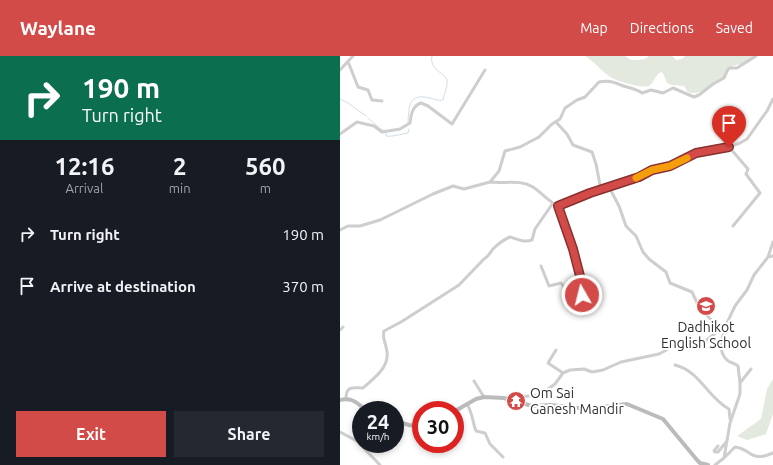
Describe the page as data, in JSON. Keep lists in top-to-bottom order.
{
  "places": {
    "school or university": ["Dadhikot English School"],
    "temple": ["Om Sai Ganesh Mandir"]
  },
  "page": {
    "header": "Waylane",
    "nav": ["Map", "Directions", "Saved"],
    "turn": ["190 m", "Turn right"],
    "eta": [
      "12:16",
      "Arrival",
      "2",
      "min",
      "560",
      "m"
    ],
    "list": [
      {
        "name": "Turn right",
        "value": "190 m"
      },
      {
        "name": "Arrive at destination",
        "value": "370 m"
      }
    ],
    "speed": "24 km/h",
    "limit": "30",
    "buttons": ["Exit", "Share"]
  }
}
